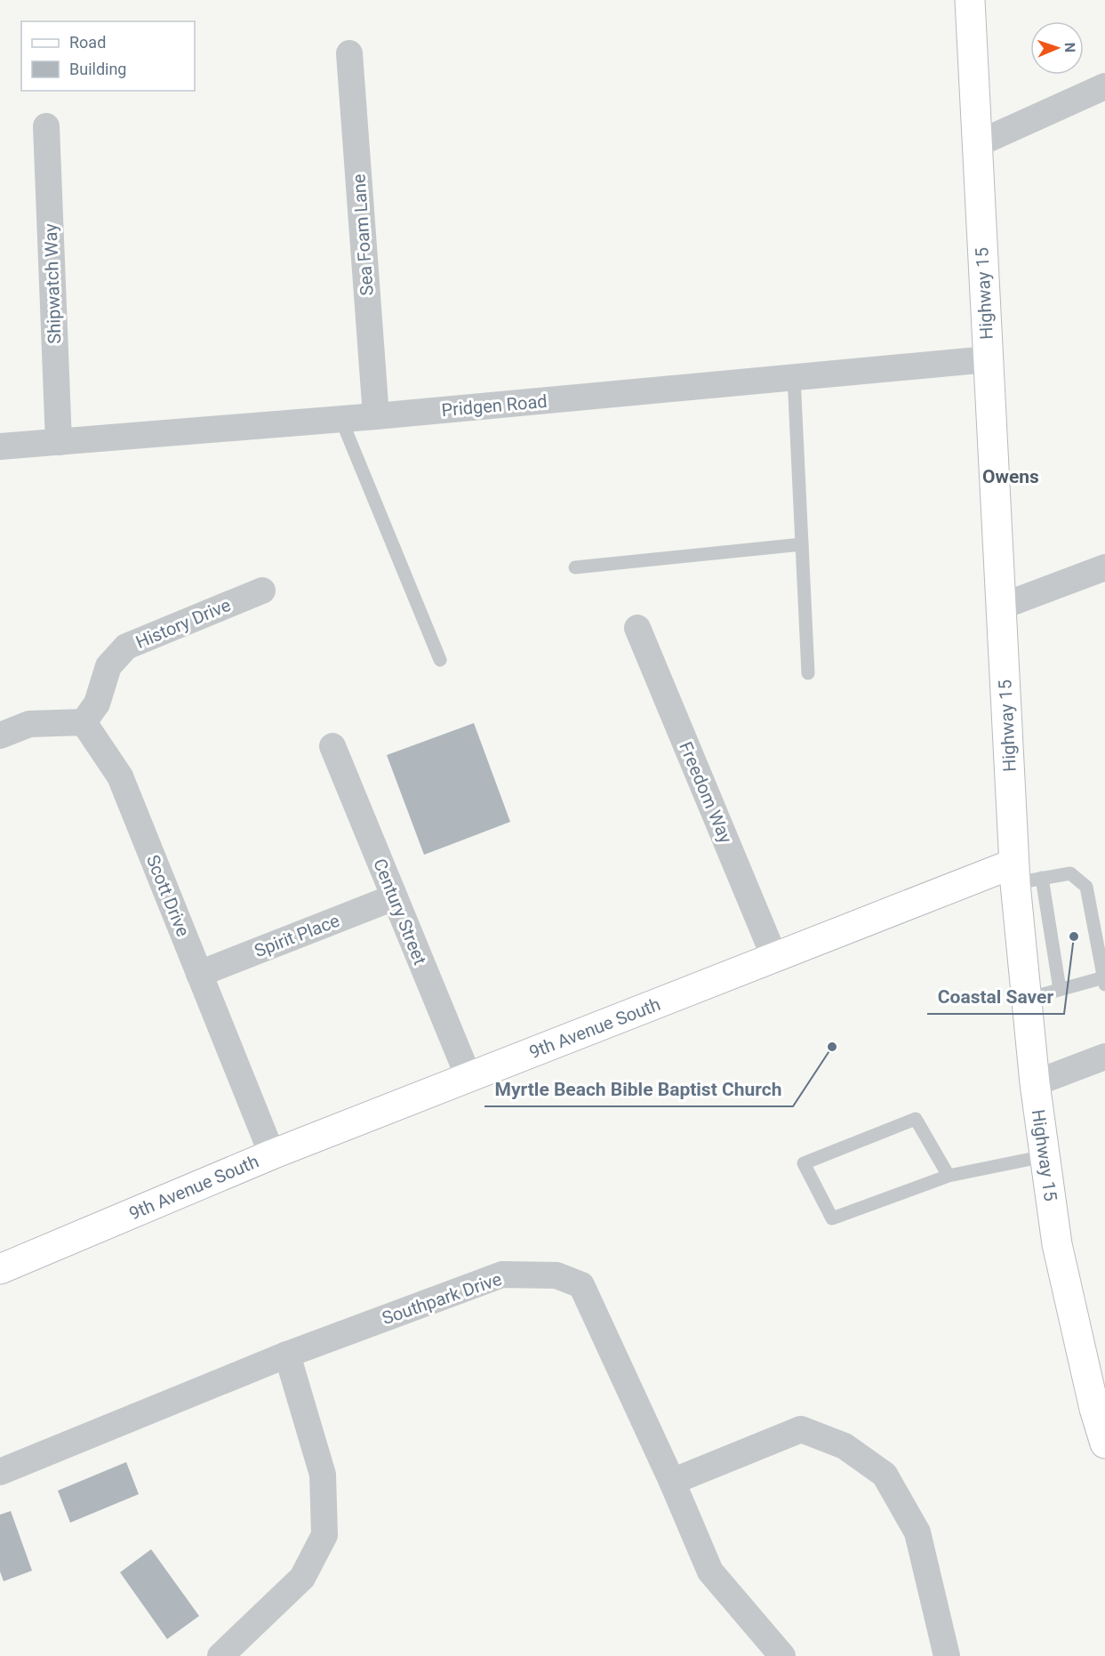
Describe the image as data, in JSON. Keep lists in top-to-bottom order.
{
  "streets": {
    "main road": ["Highway 15", "9th Avenue South"],
    "street": [
      "Sea Foam Lane",
      "Shipwatch Way",
      "Pridgen Road",
      "History Drive",
      "Freedom Way",
      "Scott Drive",
      "Century Street",
      "Spirit Place",
      "Southpark Drive"
    ]
  },
  "crossings": [
    ["Sea Foam Lane", "Pridgen Road"],
    ["Shipwatch Way", "Pridgen Road"],
    ["Highway 15", "Pridgen Road"],
    ["Highway 15", "9th Avenue South"],
    ["History Drive", "Scott Drive"],
    ["Freedom Way", "9th Avenue South"],
    ["Scott Drive", "Spirit Place"],
    ["Scott Drive", "9th Avenue South"],
    ["Century Street", "Spirit Place"],
    ["Century Street", "9th Avenue South"]
  ],
  "districts": ["Owens"],
  "places": ["Coastal Saver", "Myrtle Beach Bible Baptist Church"],
  "legend": ["Road", "Building"],
  "north": "right"
}
